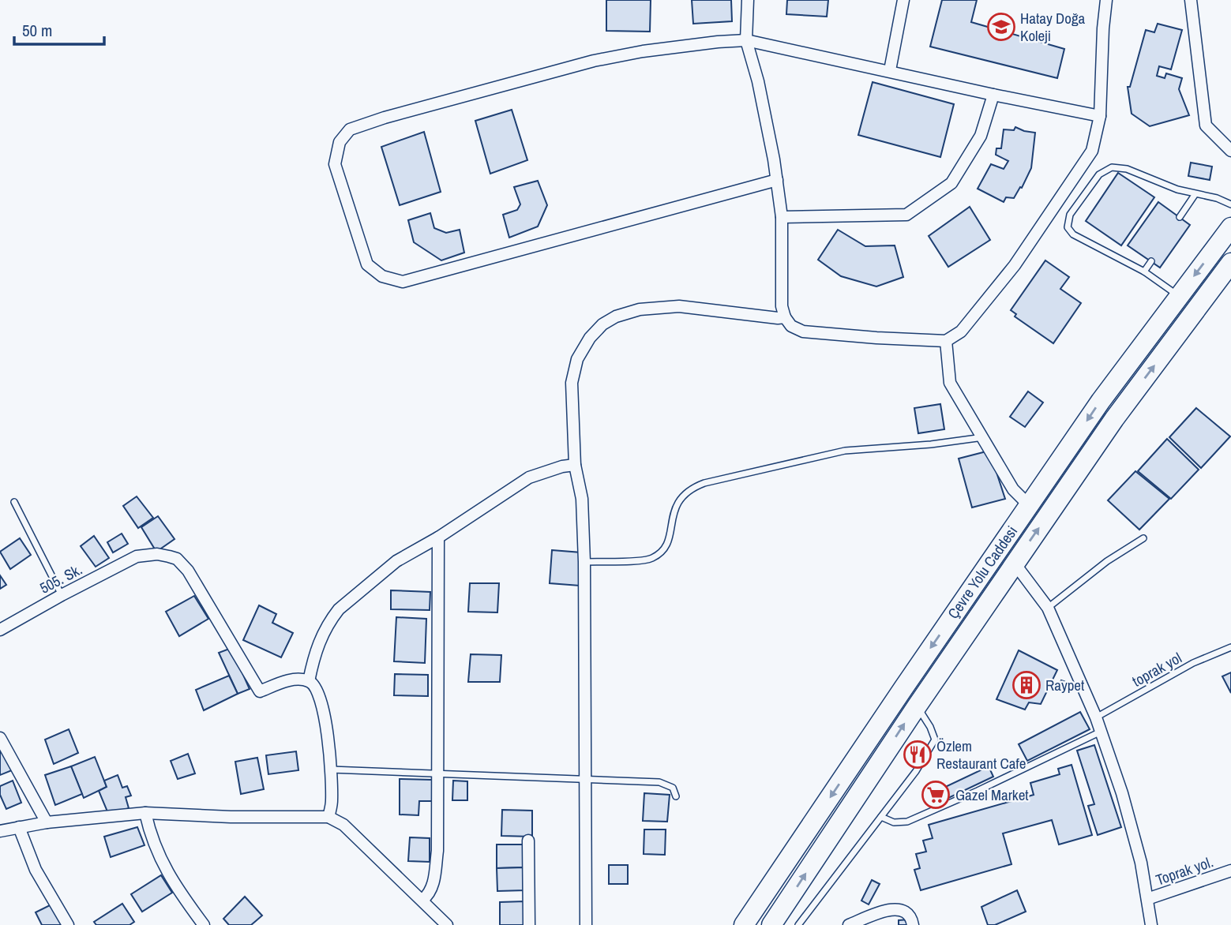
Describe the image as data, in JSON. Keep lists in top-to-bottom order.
{
  "streets": {
    "highway": ["Çevre Yolu Caddesi"],
    "street": ["505. Sk.", "Toprak yol."],
    "lane": ["toprak yol"]
  },
  "places": {
    "school or university": ["Hatay Doğa Koleji"],
    "building": ["Raypet"],
    "restaurant": ["Özlem Restaurant Cafe"],
    "supermarket": ["Gazel Market"]
  },
  "scale_bar": "50 m"
}
